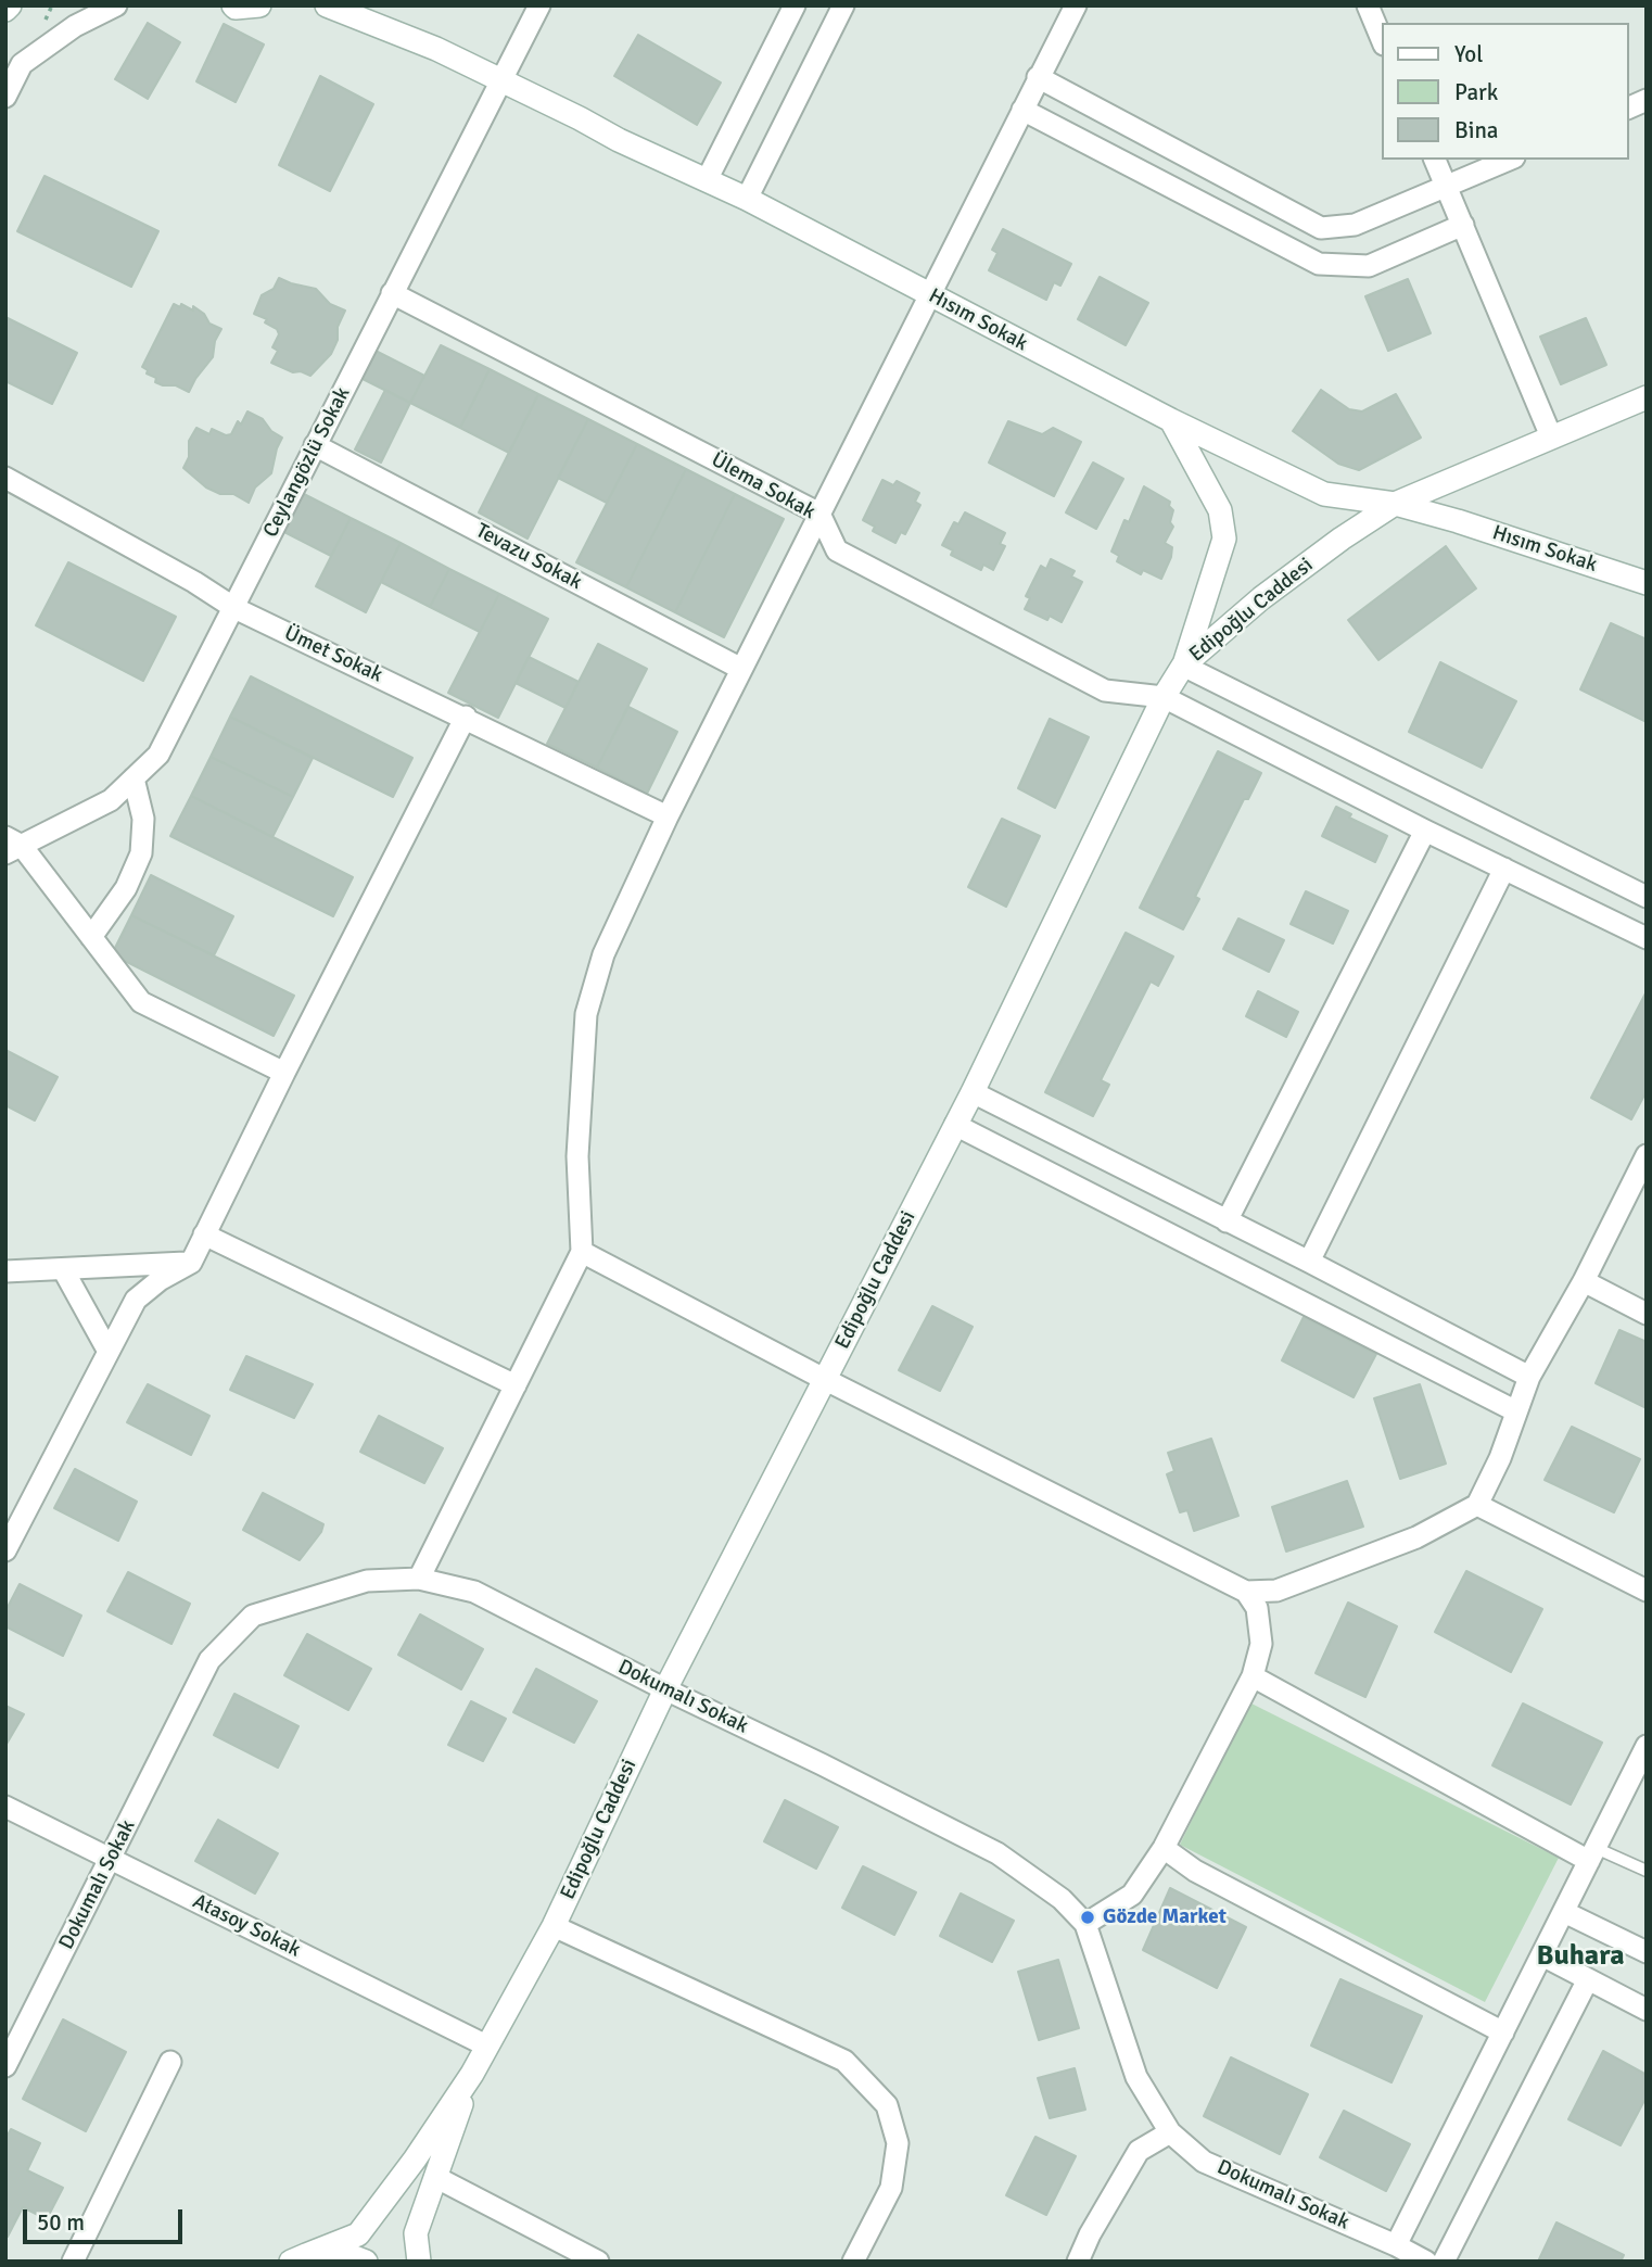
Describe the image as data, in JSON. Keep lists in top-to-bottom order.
{
  "streets": {
    "street": [
      "Hısım Sokak",
      "Ceylangözlü Sokak",
      "Ülema Sokak",
      "Tevazu Sokak",
      "Edipoğlu Caddesi",
      "Ümet Sokak",
      "Dokumalı Sokak",
      "Atasoy Sokak"
    ]
  },
  "crossings": [
    ["Hısım Sokak", "Ceylangözlü Sokak"],
    ["Hısım Sokak", "Edipoğlu Caddesi"],
    ["Ceylangözlü Sokak", "Ülema Sokak"],
    ["Ceylangözlü Sokak", "Tevazu Sokak"],
    ["Ceylangözlü Sokak", "Ümet Sokak"],
    ["Ülema Sokak", "Edipoğlu Caddesi"],
    ["Edipoğlu Caddesi", "Dokumalı Sokak"],
    ["Edipoğlu Caddesi", "Atasoy Sokak"],
    ["Dokumalı Sokak", "Atasoy Sokak"]
  ],
  "districts": ["Buhara"],
  "places": ["Gözde Market"],
  "legend": ["Yol", "Park", "Bina"],
  "scale_bar": "50 m"
}
